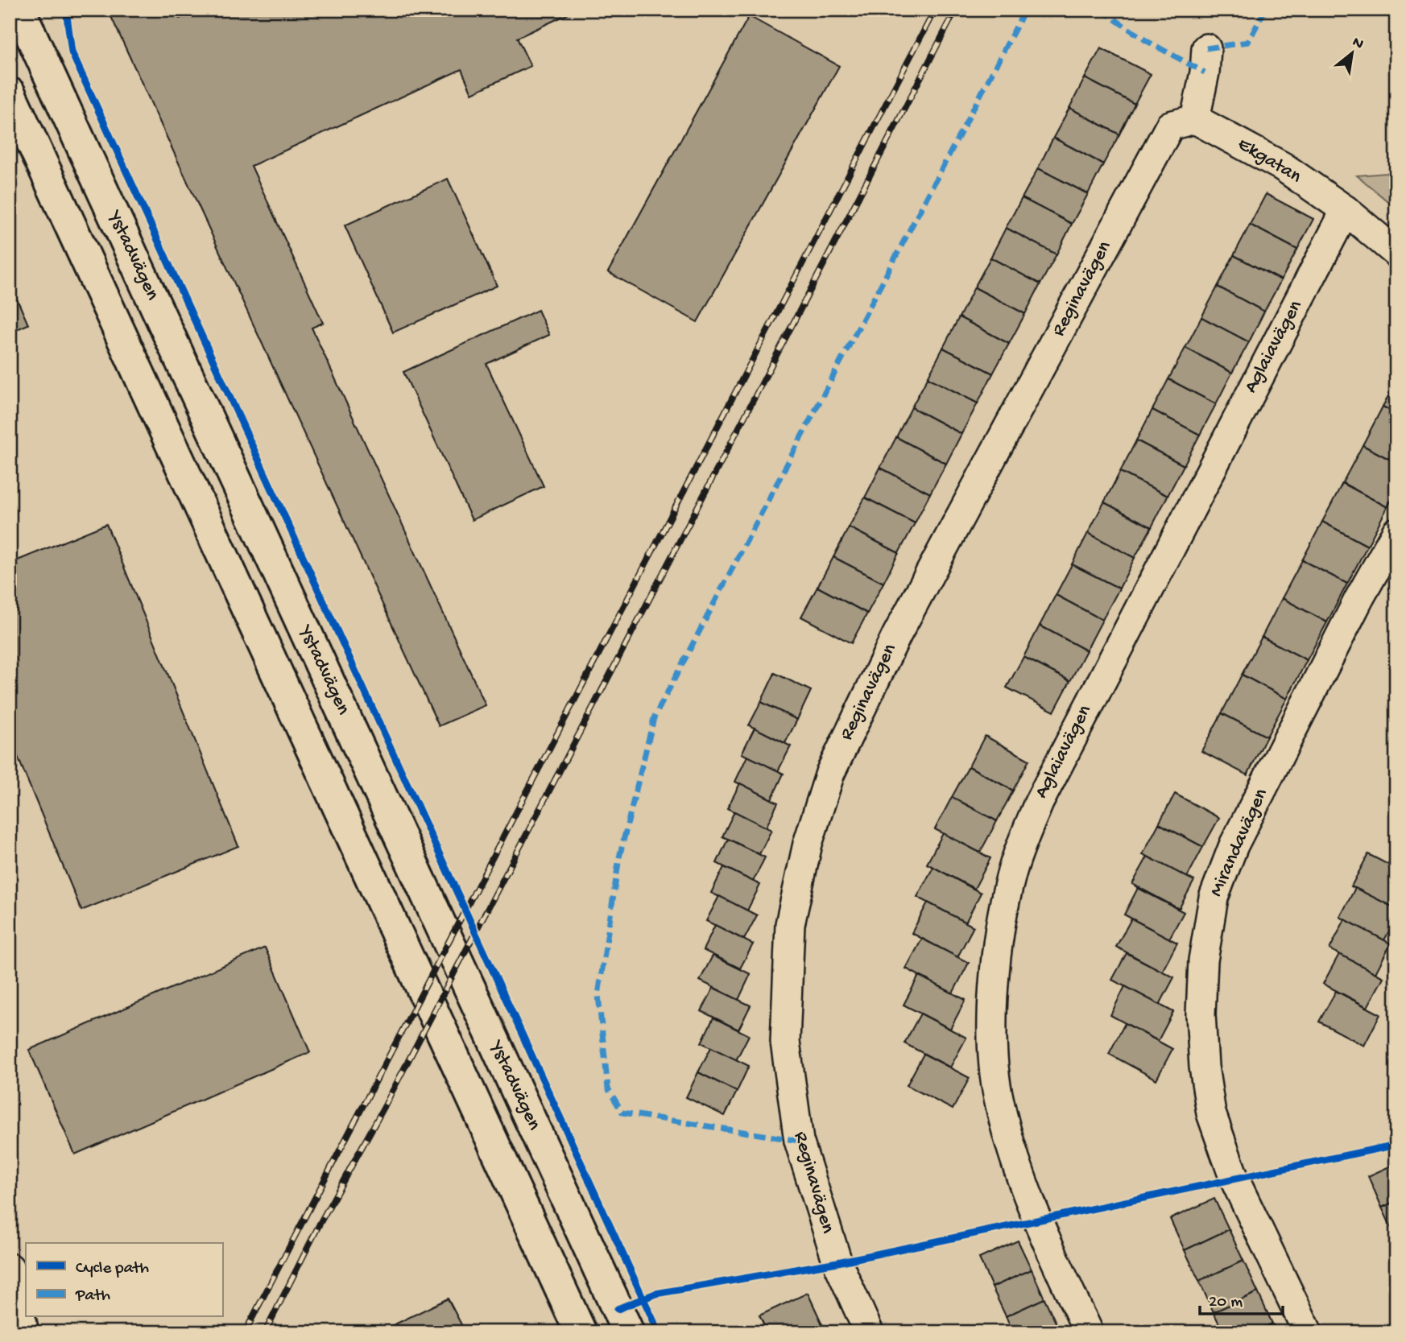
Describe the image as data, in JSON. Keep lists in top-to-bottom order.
{
  "streets": {
    "main road": ["Ystadvägen"],
    "street": [
      "Ekgatan",
      "Reginavägen",
      "Aglaiavägen",
      "Mirandavägen"
    ]
  },
  "crossings": [
    ["Ekgatan", "Reginavägen"],
    ["Ekgatan", "Aglaiavägen"]
  ],
  "legend": ["Cycle path", "Path"],
  "scale_bar": "20 m",
  "north": "top right"
}
